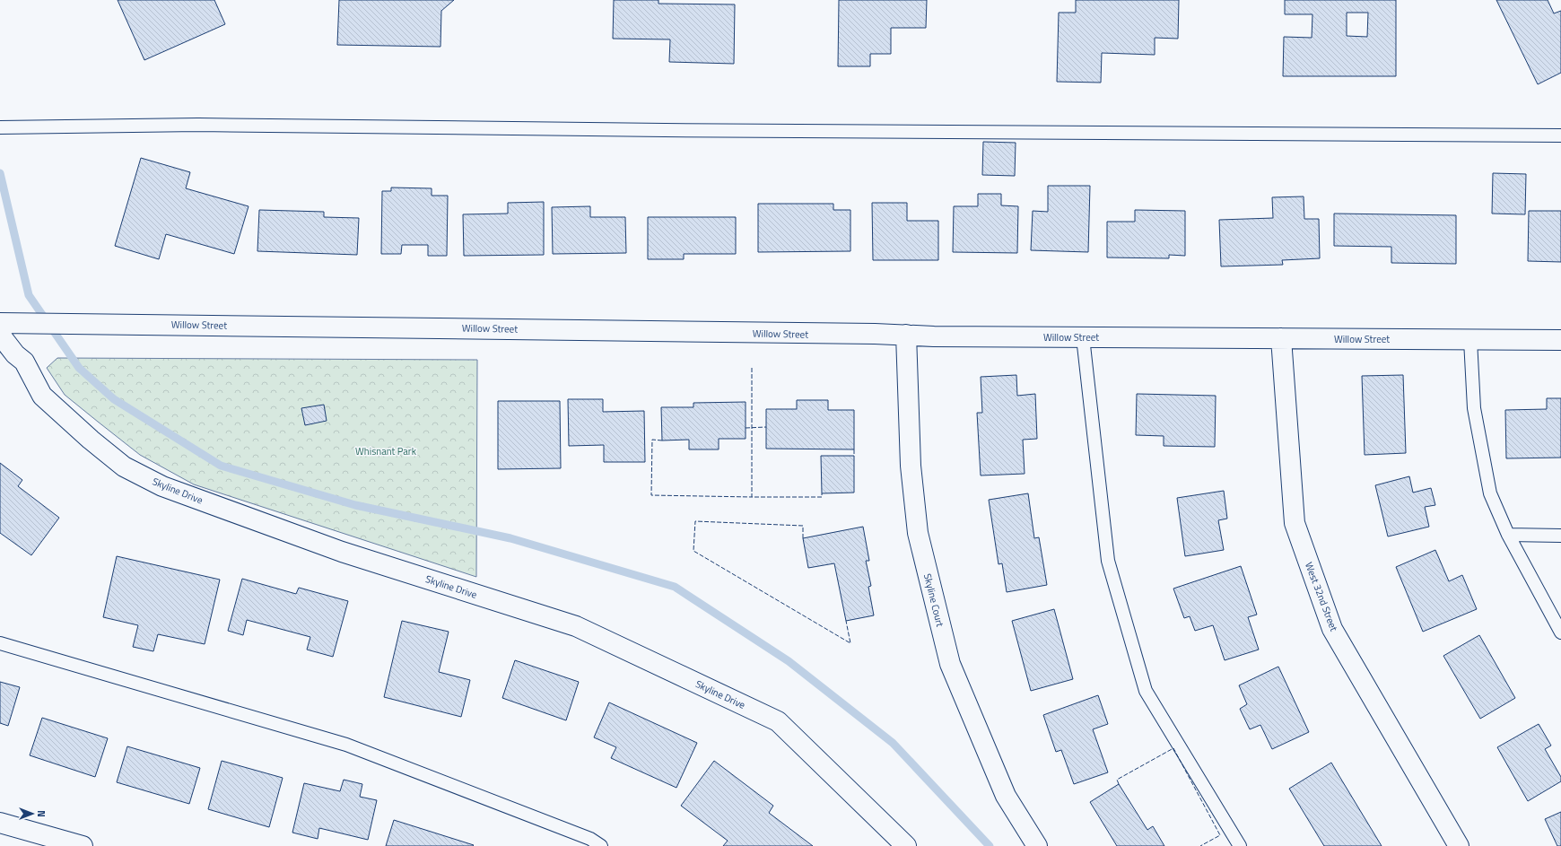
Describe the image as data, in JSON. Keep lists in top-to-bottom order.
{
  "streets": {
    "street": [
      "Willow Street",
      "Skyline Drive",
      "West 32nd Street",
      "Skyline Court"
    ]
  },
  "crossings": [
    ["Willow Street", "Skyline Drive"],
    ["Willow Street", "West 32nd Street"],
    ["Willow Street", "Skyline Court"]
  ],
  "parks": ["Whisnant Park"],
  "north": "right"
}
